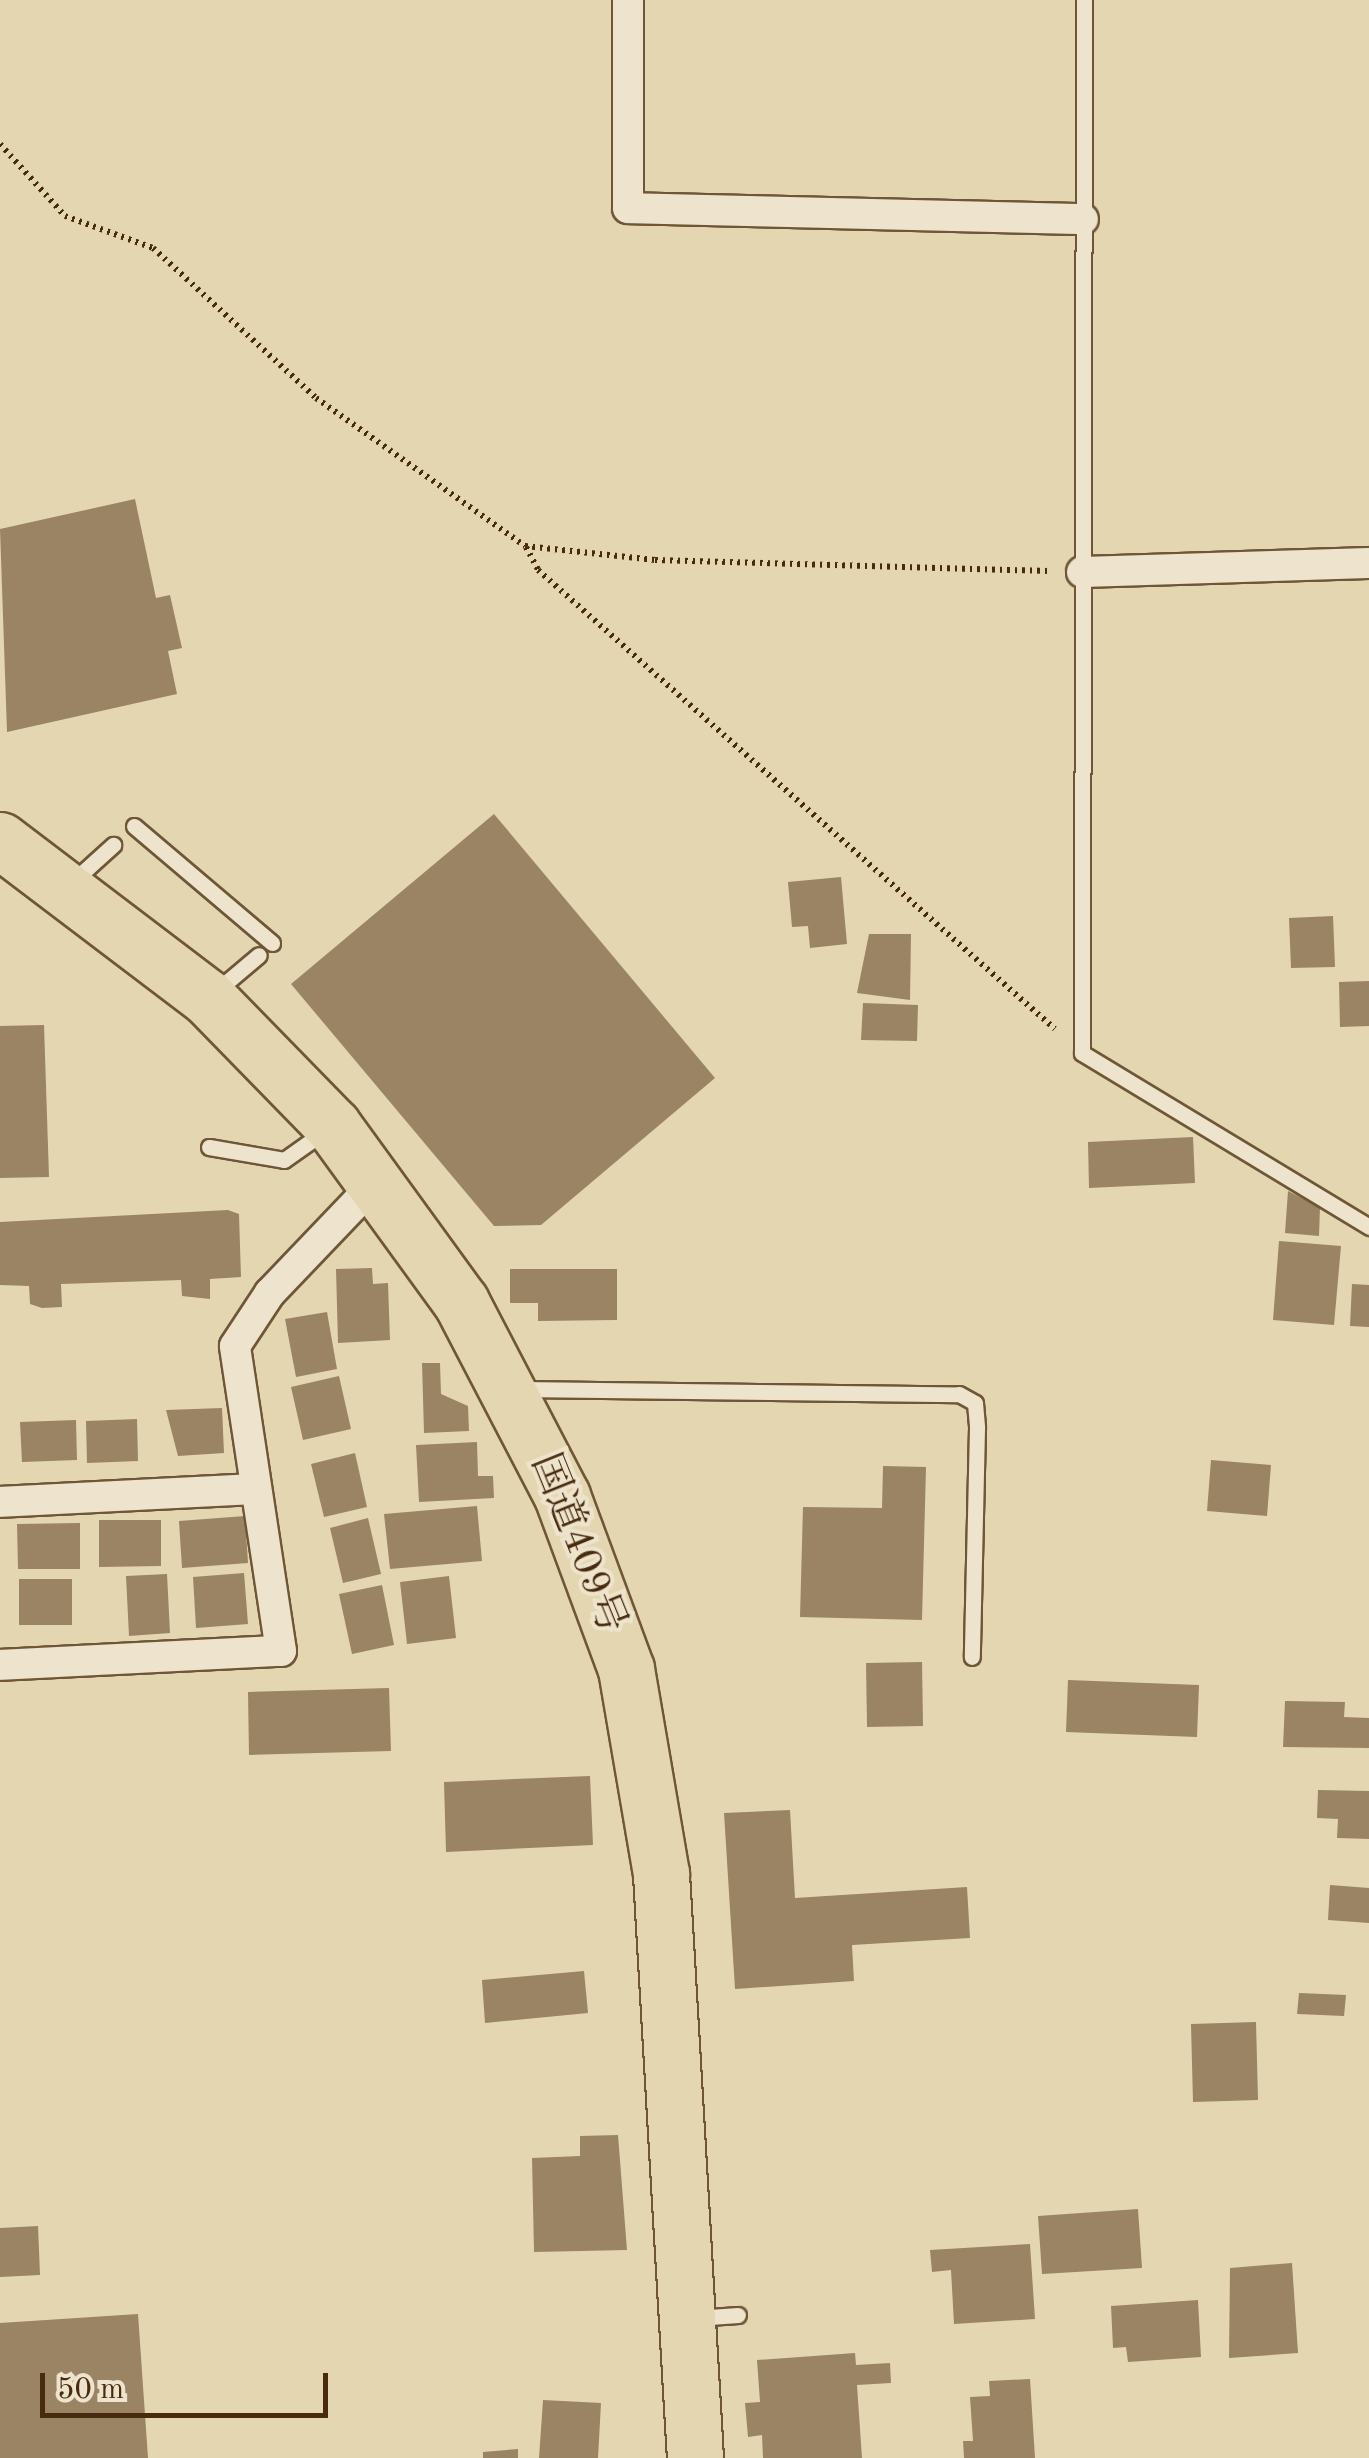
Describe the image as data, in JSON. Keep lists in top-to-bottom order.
{
  "streets": {
    "highway": ["国道409号"]
  },
  "scale_bar": "50 m"
}
